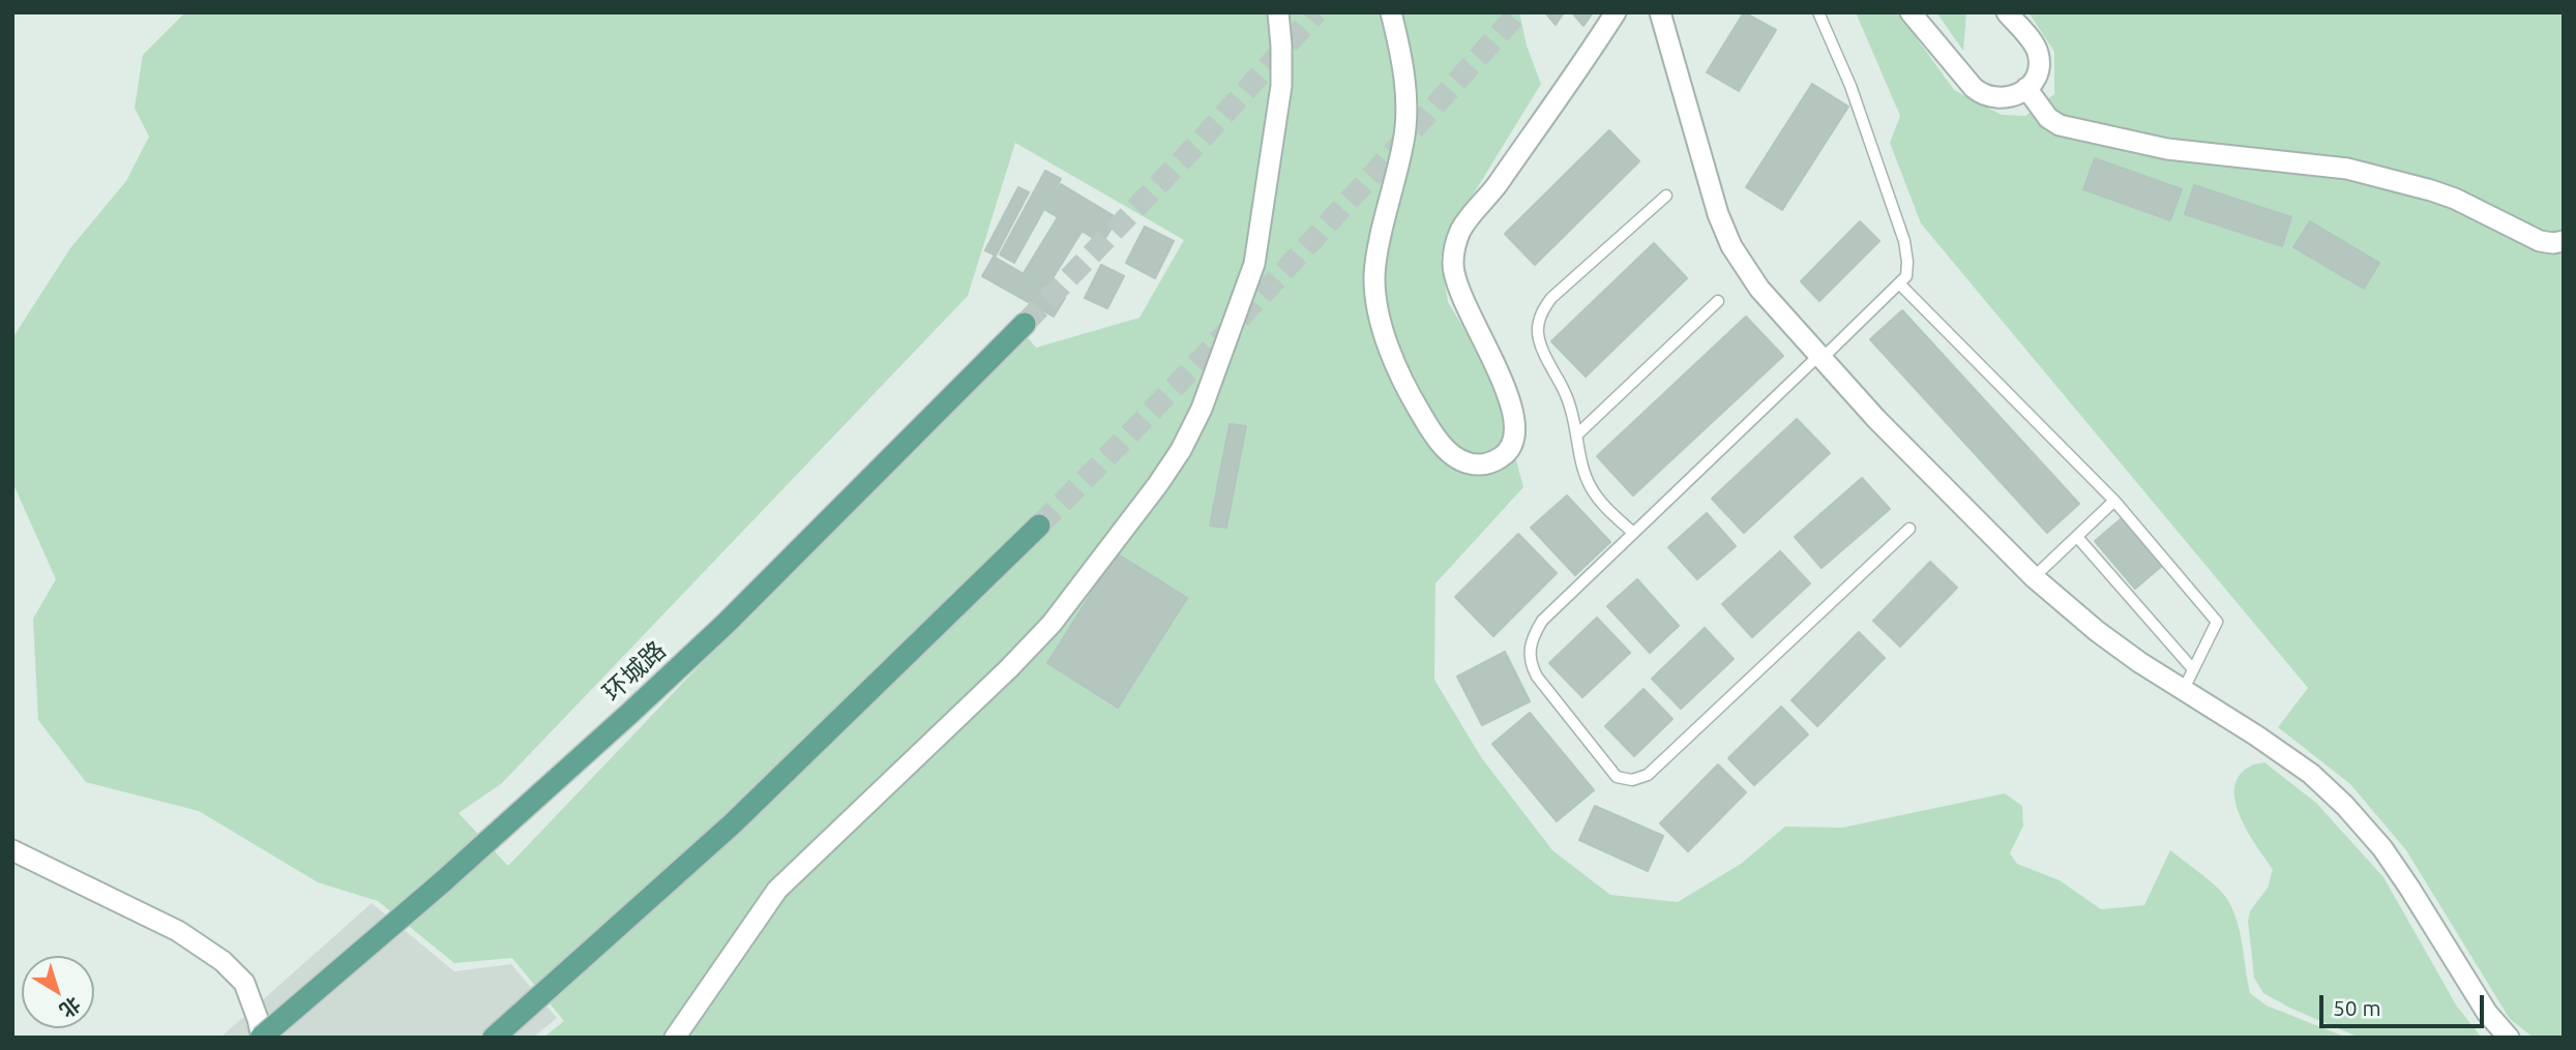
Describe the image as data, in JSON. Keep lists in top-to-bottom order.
{
  "streets": {
    "main road": ["环城路"]
  },
  "scale_bar": "50 m",
  "north": "bottom right"
}
